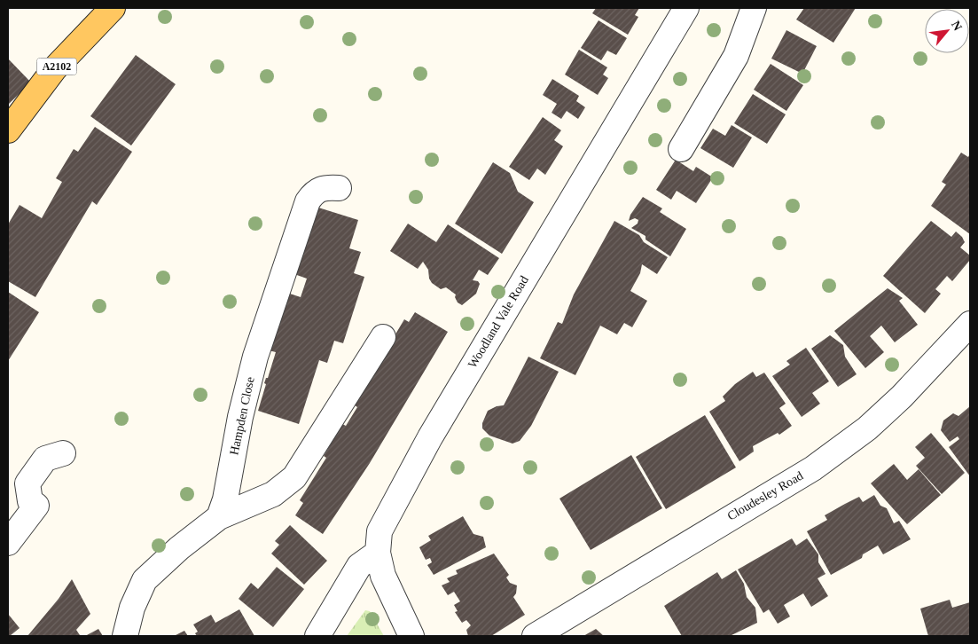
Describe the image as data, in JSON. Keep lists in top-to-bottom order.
{
  "streets": {
    "main road": ["A2102"],
    "street": ["Woodland Vale Road", "Hampden Close", "Cloudesley Road"]
  },
  "north": "top right"
}
